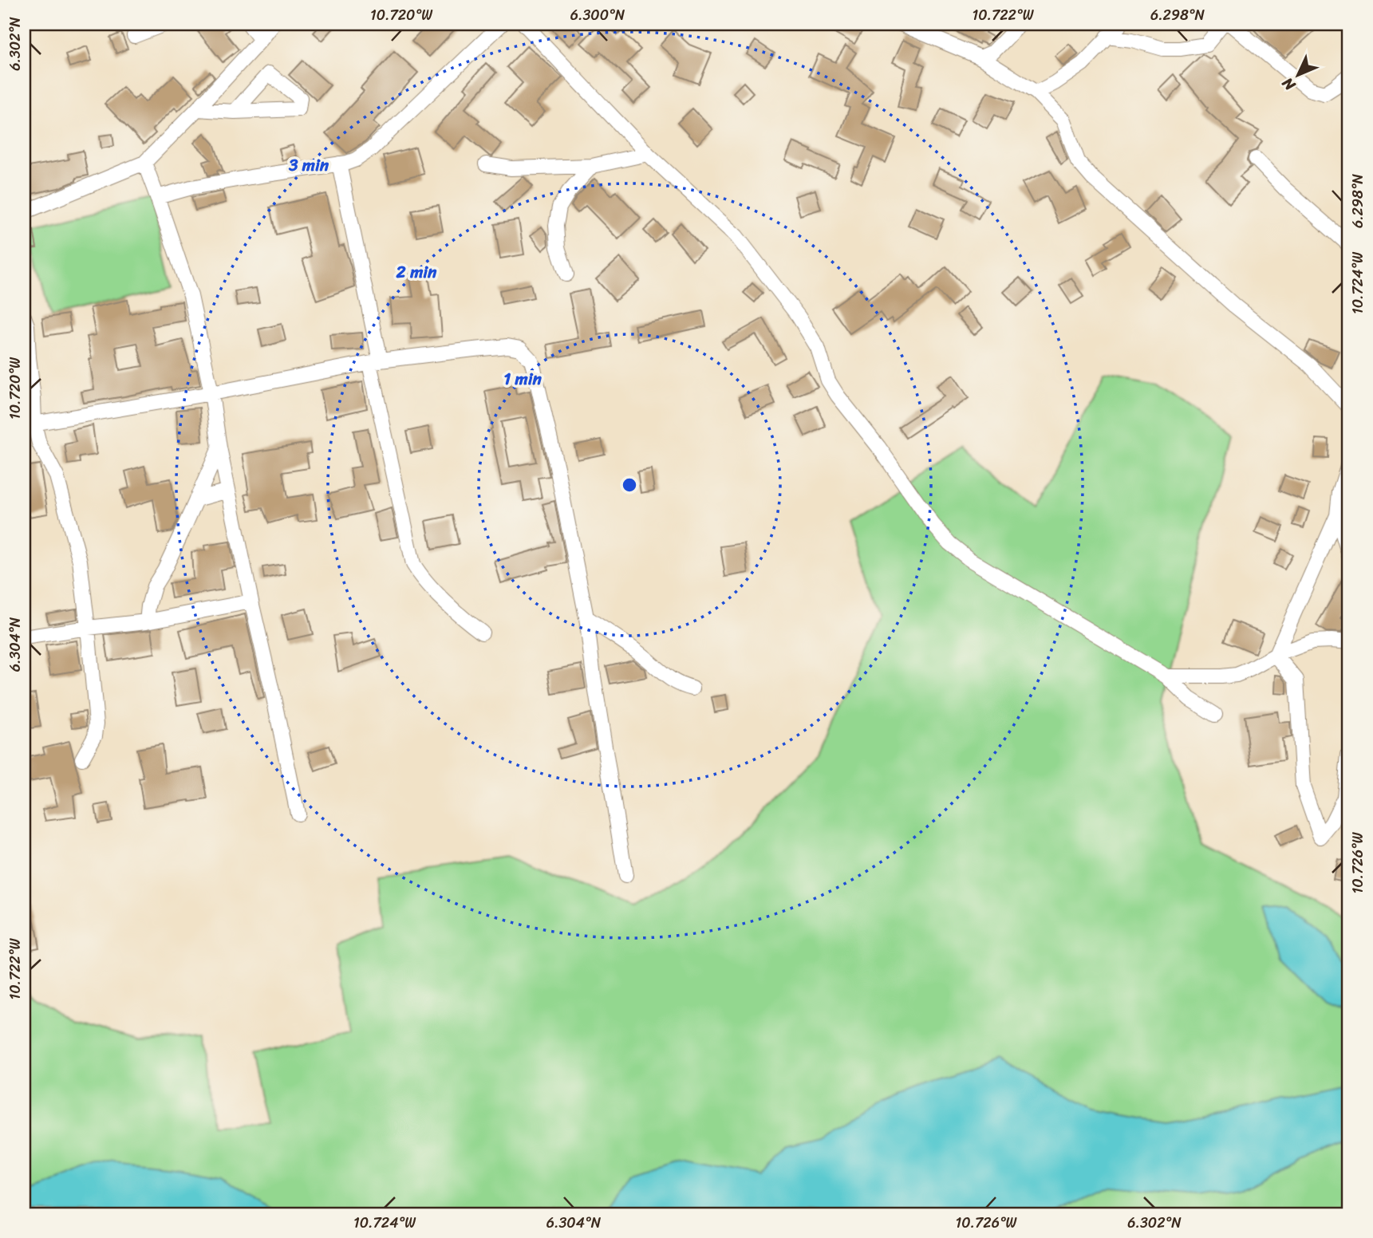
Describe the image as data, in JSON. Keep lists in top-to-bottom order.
{
  "north": "bottom left",
  "coordinates": [
    "10.720°W",
    "6.300°N",
    "10.722°W",
    "6.298°N",
    "6.302°N",
    "10.724°W",
    "6.304°N",
    "10.726°W"
  ],
  "rings": ["3 min", "2 min", "1 min"]
}
